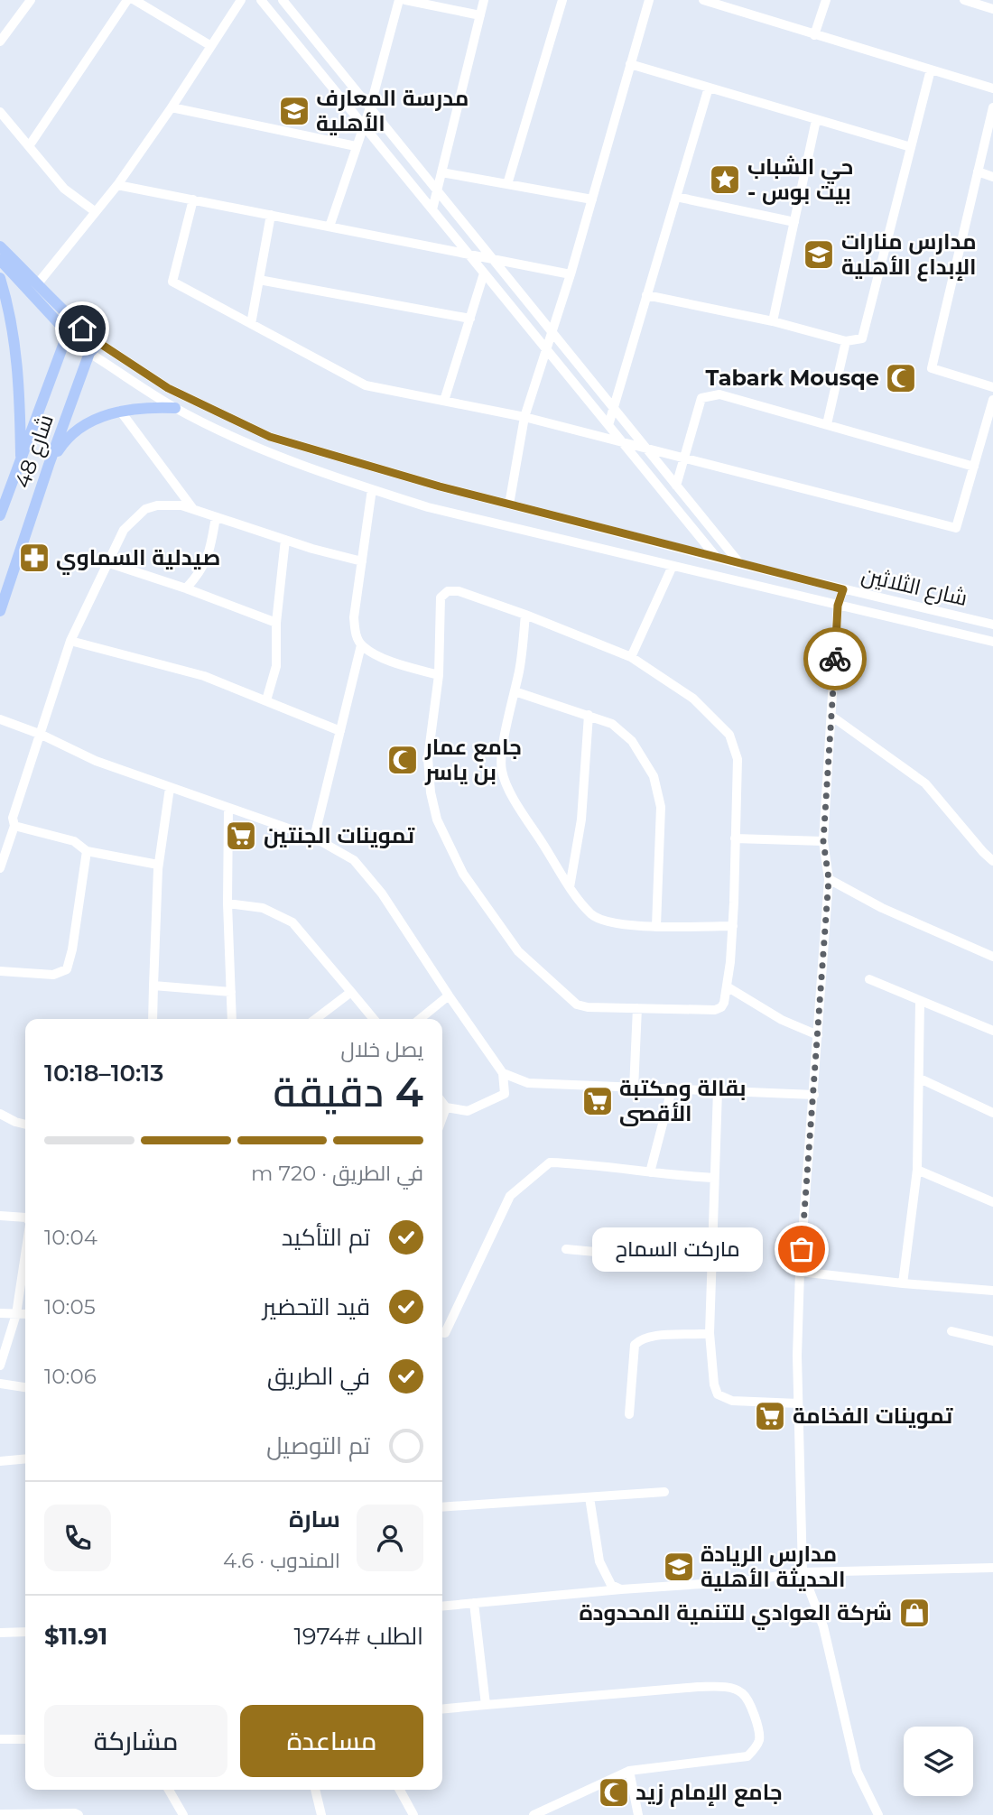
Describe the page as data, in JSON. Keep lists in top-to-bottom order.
{
  "streets": {
    "main road": ["شارع 48", "شارع الثلاثين"]
  },
  "crossings": [
    ["شارع 48", "شارع الثلاثين"]
  ],
  "places": {
    "school or university": ["مدرسة المعارف الأهلية", "مدارس منارات الإبداع الأهلية", "مدارس الريادة الحديثة الأهلية"],
    "place": ["حي الشباب - بيت بوس"],
    "mosque": ["Tabark Mousqe", "جامع عمار بن ياسر", "جامع الإمام زيد"],
    "pharmacy": ["صيدلية السماوي"],
    "supermarket": ["تموينات الجنتين", "بقالة ومكتبة الأقصى", "تموينات الفخامة"],
    "other": ["ماركت السماح"],
    "shop": ["شركة العوادي للتنمية المحدودة"]
  },
  "page": {
    "heading": ["4 دقيقة", "يصل خلال", "10:13–10:18"],
    "panel": [
      "سارة",
      "المندوب · 4.6",
      "الطلب #1974",
      "$11.91"
    ],
    "bar": "في الطريق · 720 m",
    "list": [
      ["تم التأكيد", "10:04"],
      ["قيد التحضير", "10:05"],
      ["في الطريق", "10:06"],
      "تم التوصيل"
    ],
    "bubble": "ماركت السماح",
    "buttons": ["مساعدة", "مشاركة"]
  }
}
